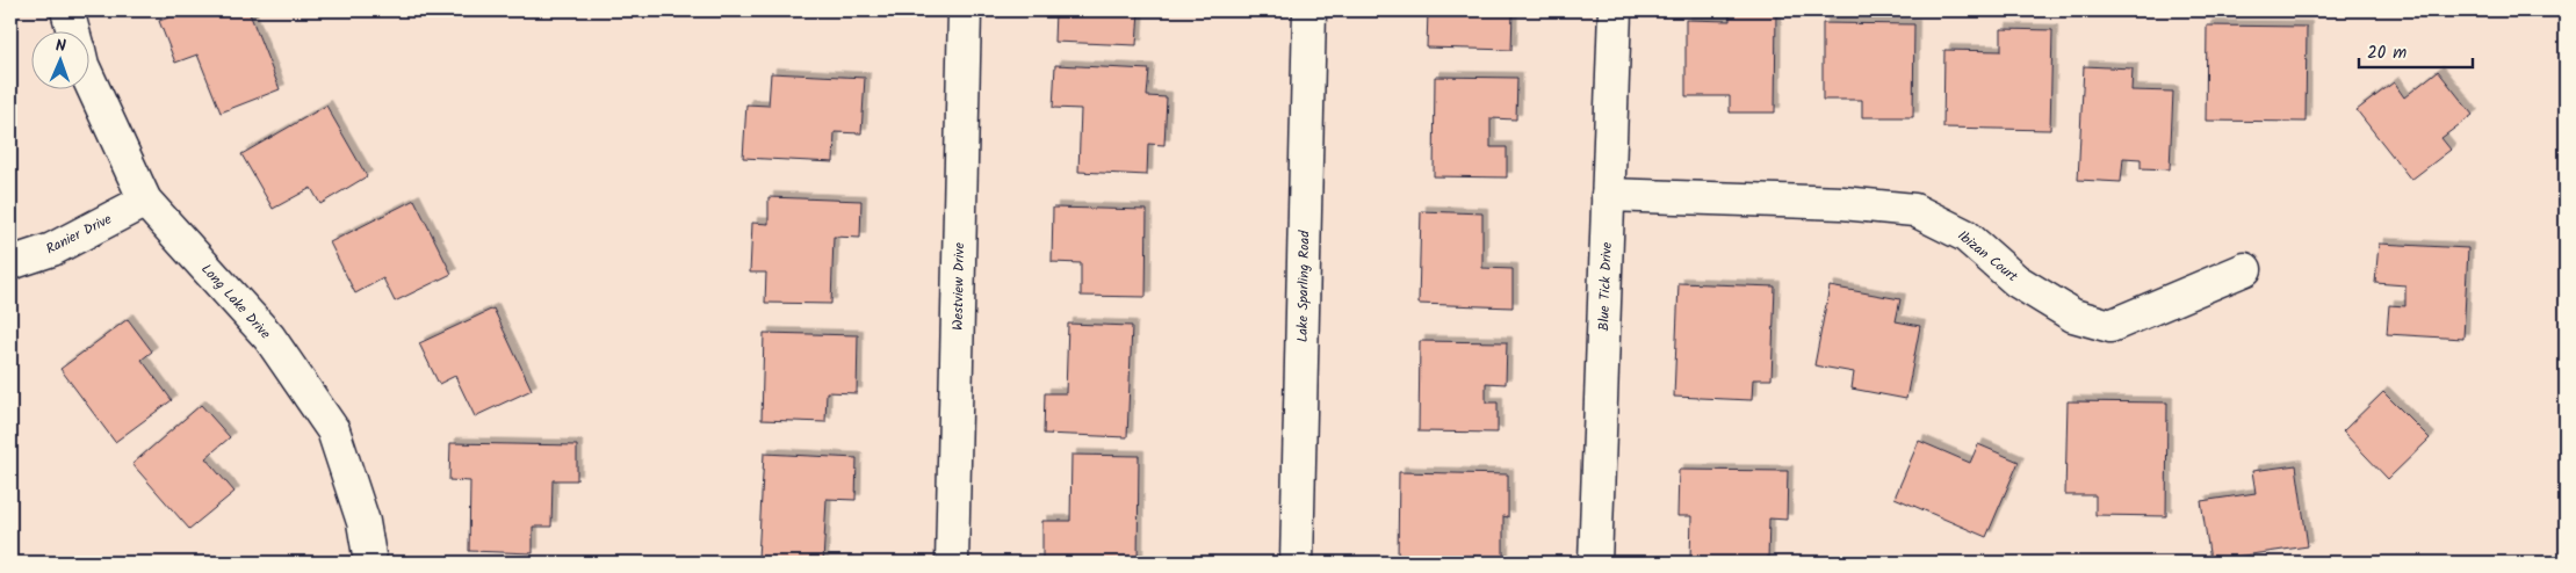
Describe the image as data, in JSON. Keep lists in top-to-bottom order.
{
  "streets": {
    "street": [
      "Ranier Drive",
      "Ibizan Court",
      "Westview Drive",
      "Lake Sparling Road",
      "Blue Tick Drive",
      "Long Lake Drive"
    ]
  },
  "crossings": [
    ["Ranier Drive", "Long Lake Drive"],
    ["Ibizan Court", "Blue Tick Drive"]
  ],
  "scale_bar": "20 m",
  "north": "top"
}
